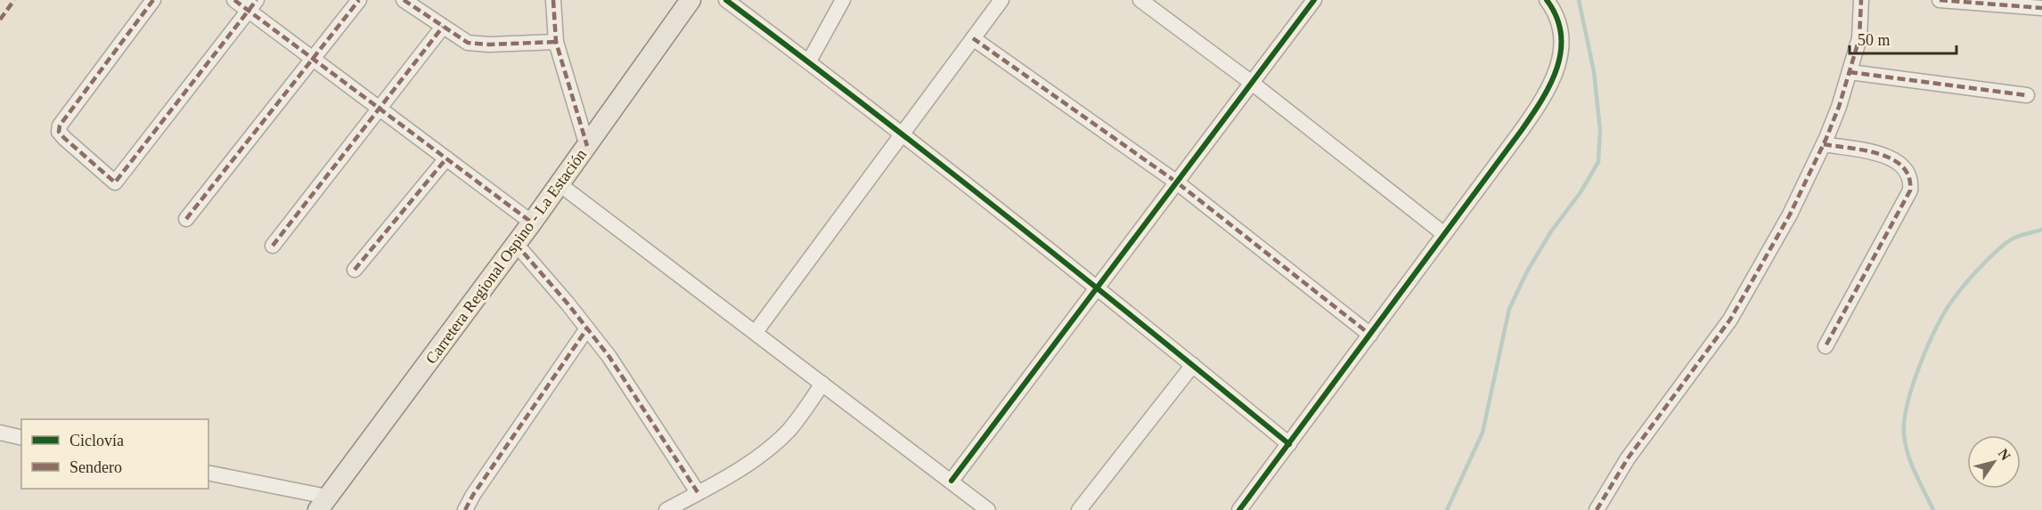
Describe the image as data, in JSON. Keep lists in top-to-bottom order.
{
  "streets": {
    "main road": ["Carretera Regional Ospino - La Estación"]
  },
  "legend": ["Ciclovía", "Sendero"],
  "scale_bar": "50 m",
  "north": "top right"
}
